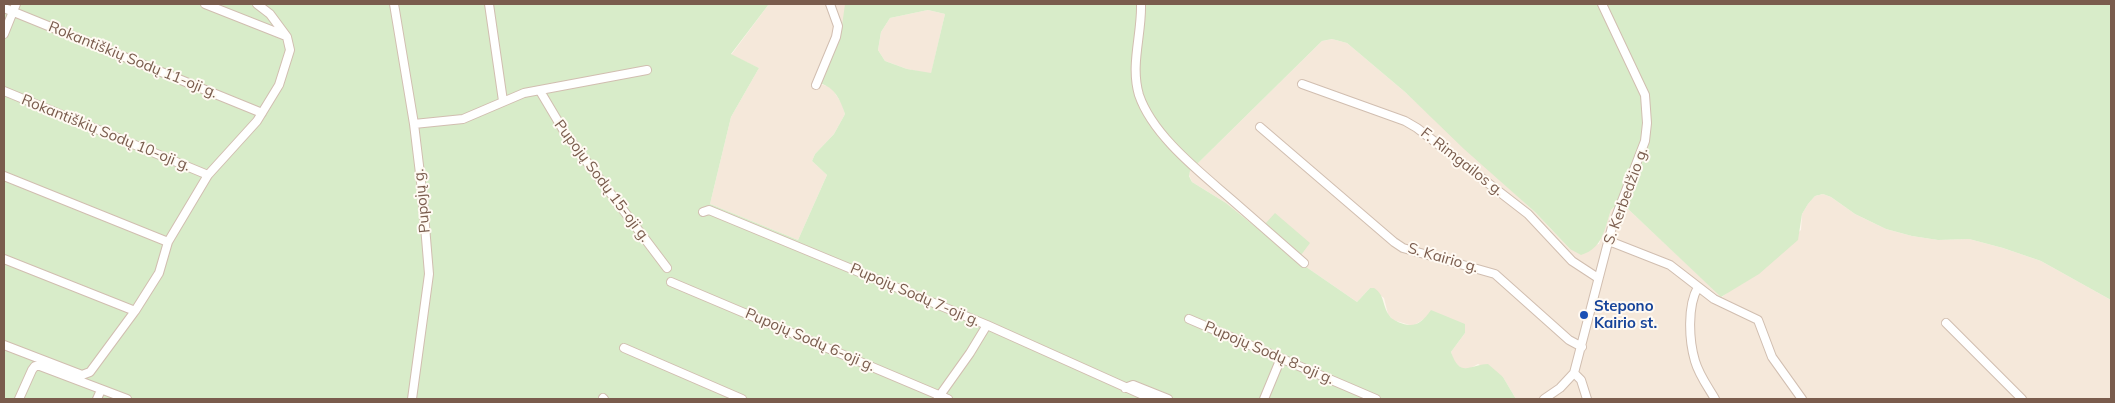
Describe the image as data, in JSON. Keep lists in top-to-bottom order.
{
  "streets": {
    "street": [
      "Rokantiškių Sodų 11-oji g.",
      "Rokantiškių Sodų 10-oji g.",
      "F. Rimgailos g.",
      "Pupojų Sodų 15-oji g.",
      "S. Kerbedžio g.",
      "Pupojų g.",
      "S. Kairio g.",
      "Pupojų Sodų 7-oji g.",
      "Pupojų Sodų 6-oji g.",
      "Pupojų Sodų 8-oji g."
    ]
  },
  "crossings": [
    ["F. Rimgailos g.", "S. Kerbedžio g."],
    ["S. Kerbedžio g.", "S. Kairio g."]
  ],
  "places": ["Stepono Kairio st."]
}
